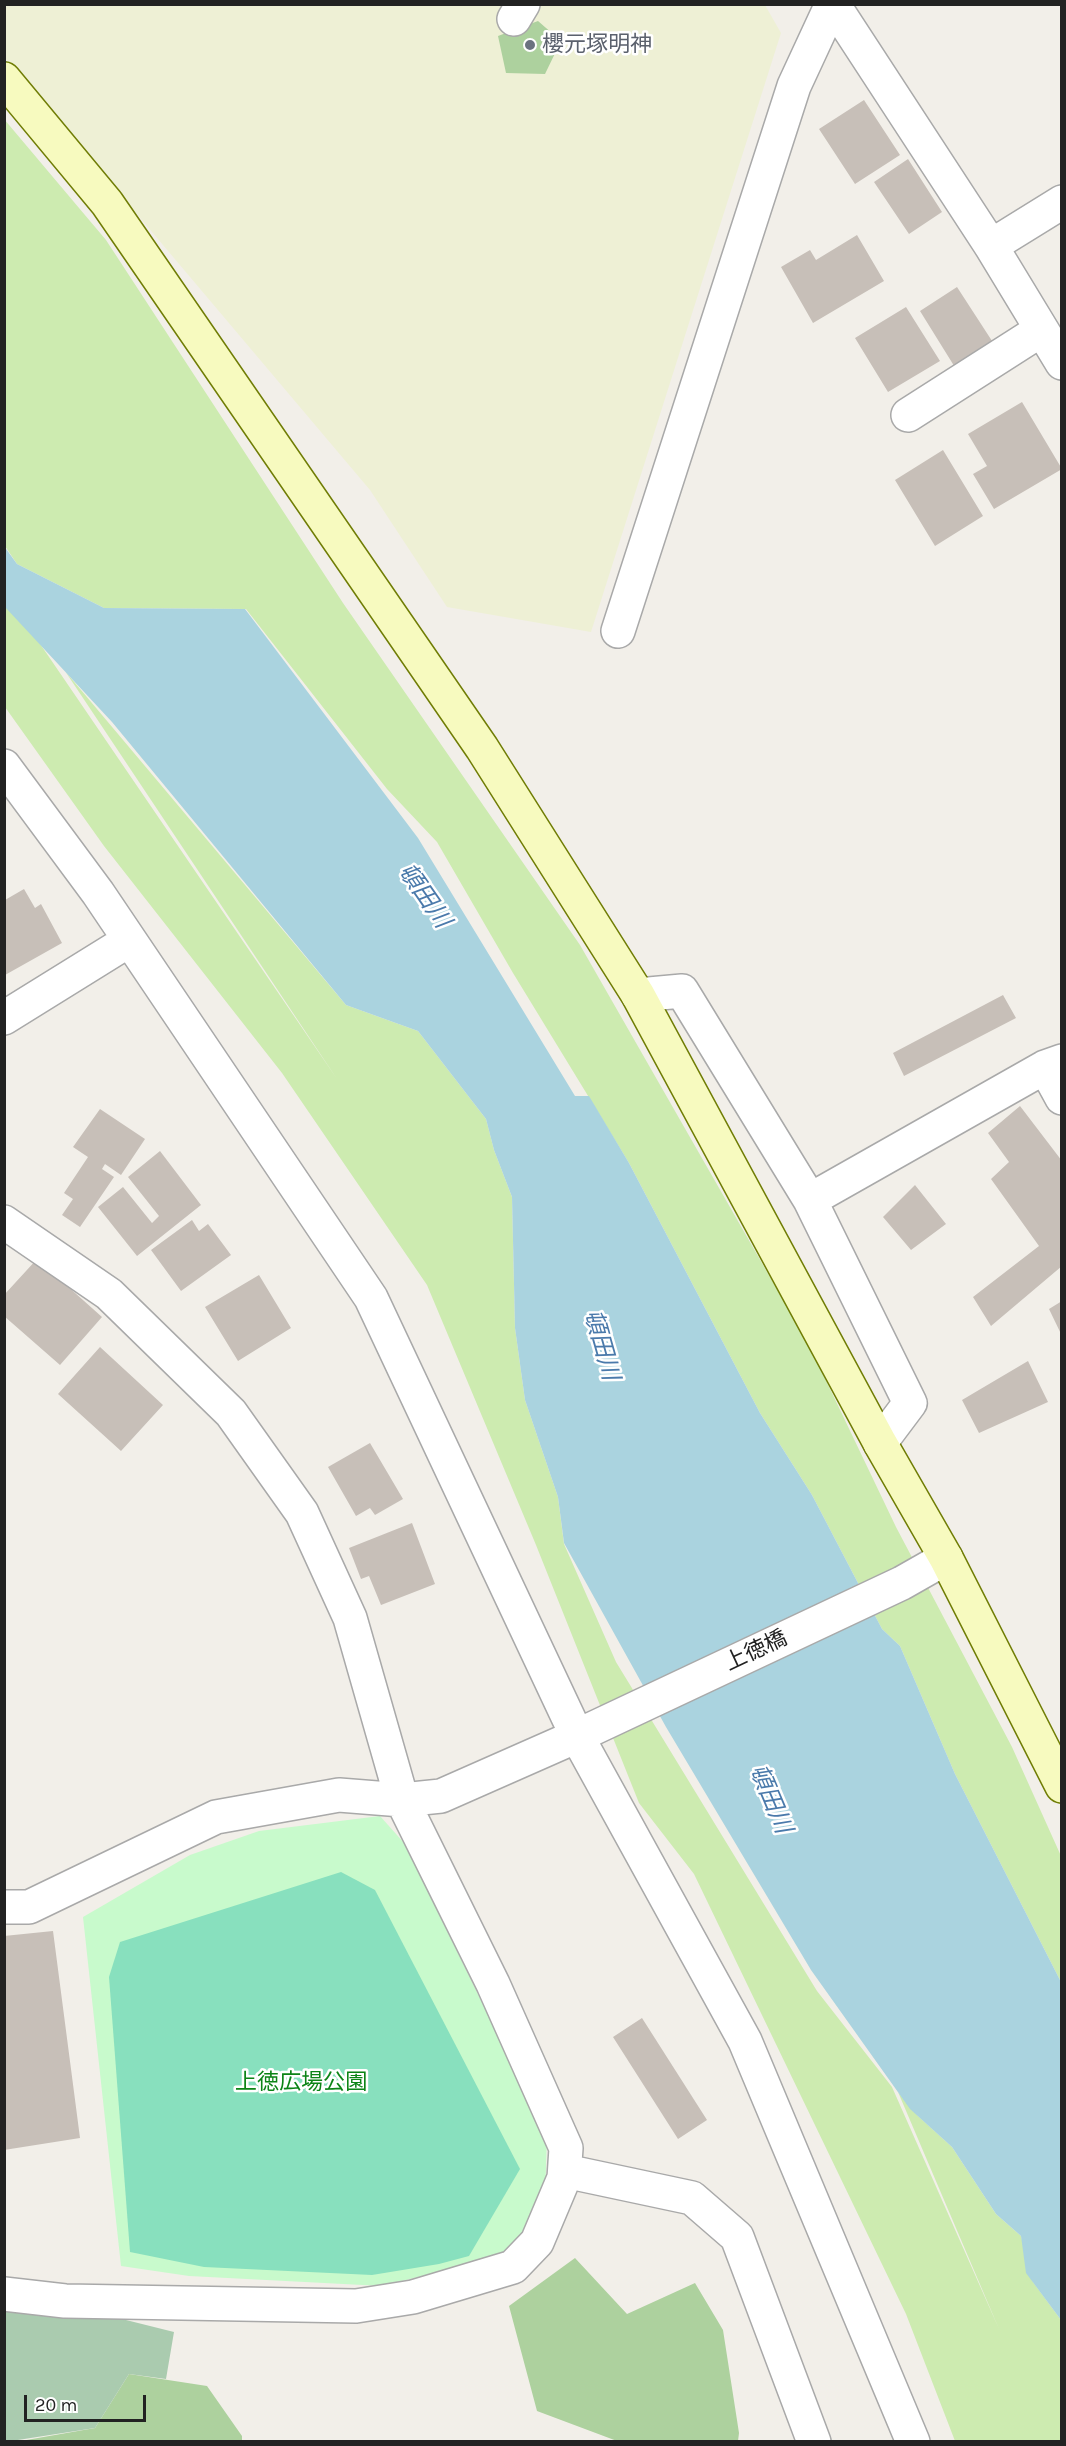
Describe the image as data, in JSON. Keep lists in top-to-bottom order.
{
  "streets": {
    "street": ["上徳橋"]
  },
  "water": ["頓田川"],
  "parks": ["上徳広場公園"],
  "places": ["櫻元塚明神"],
  "scale_bar": "20 m"
}
